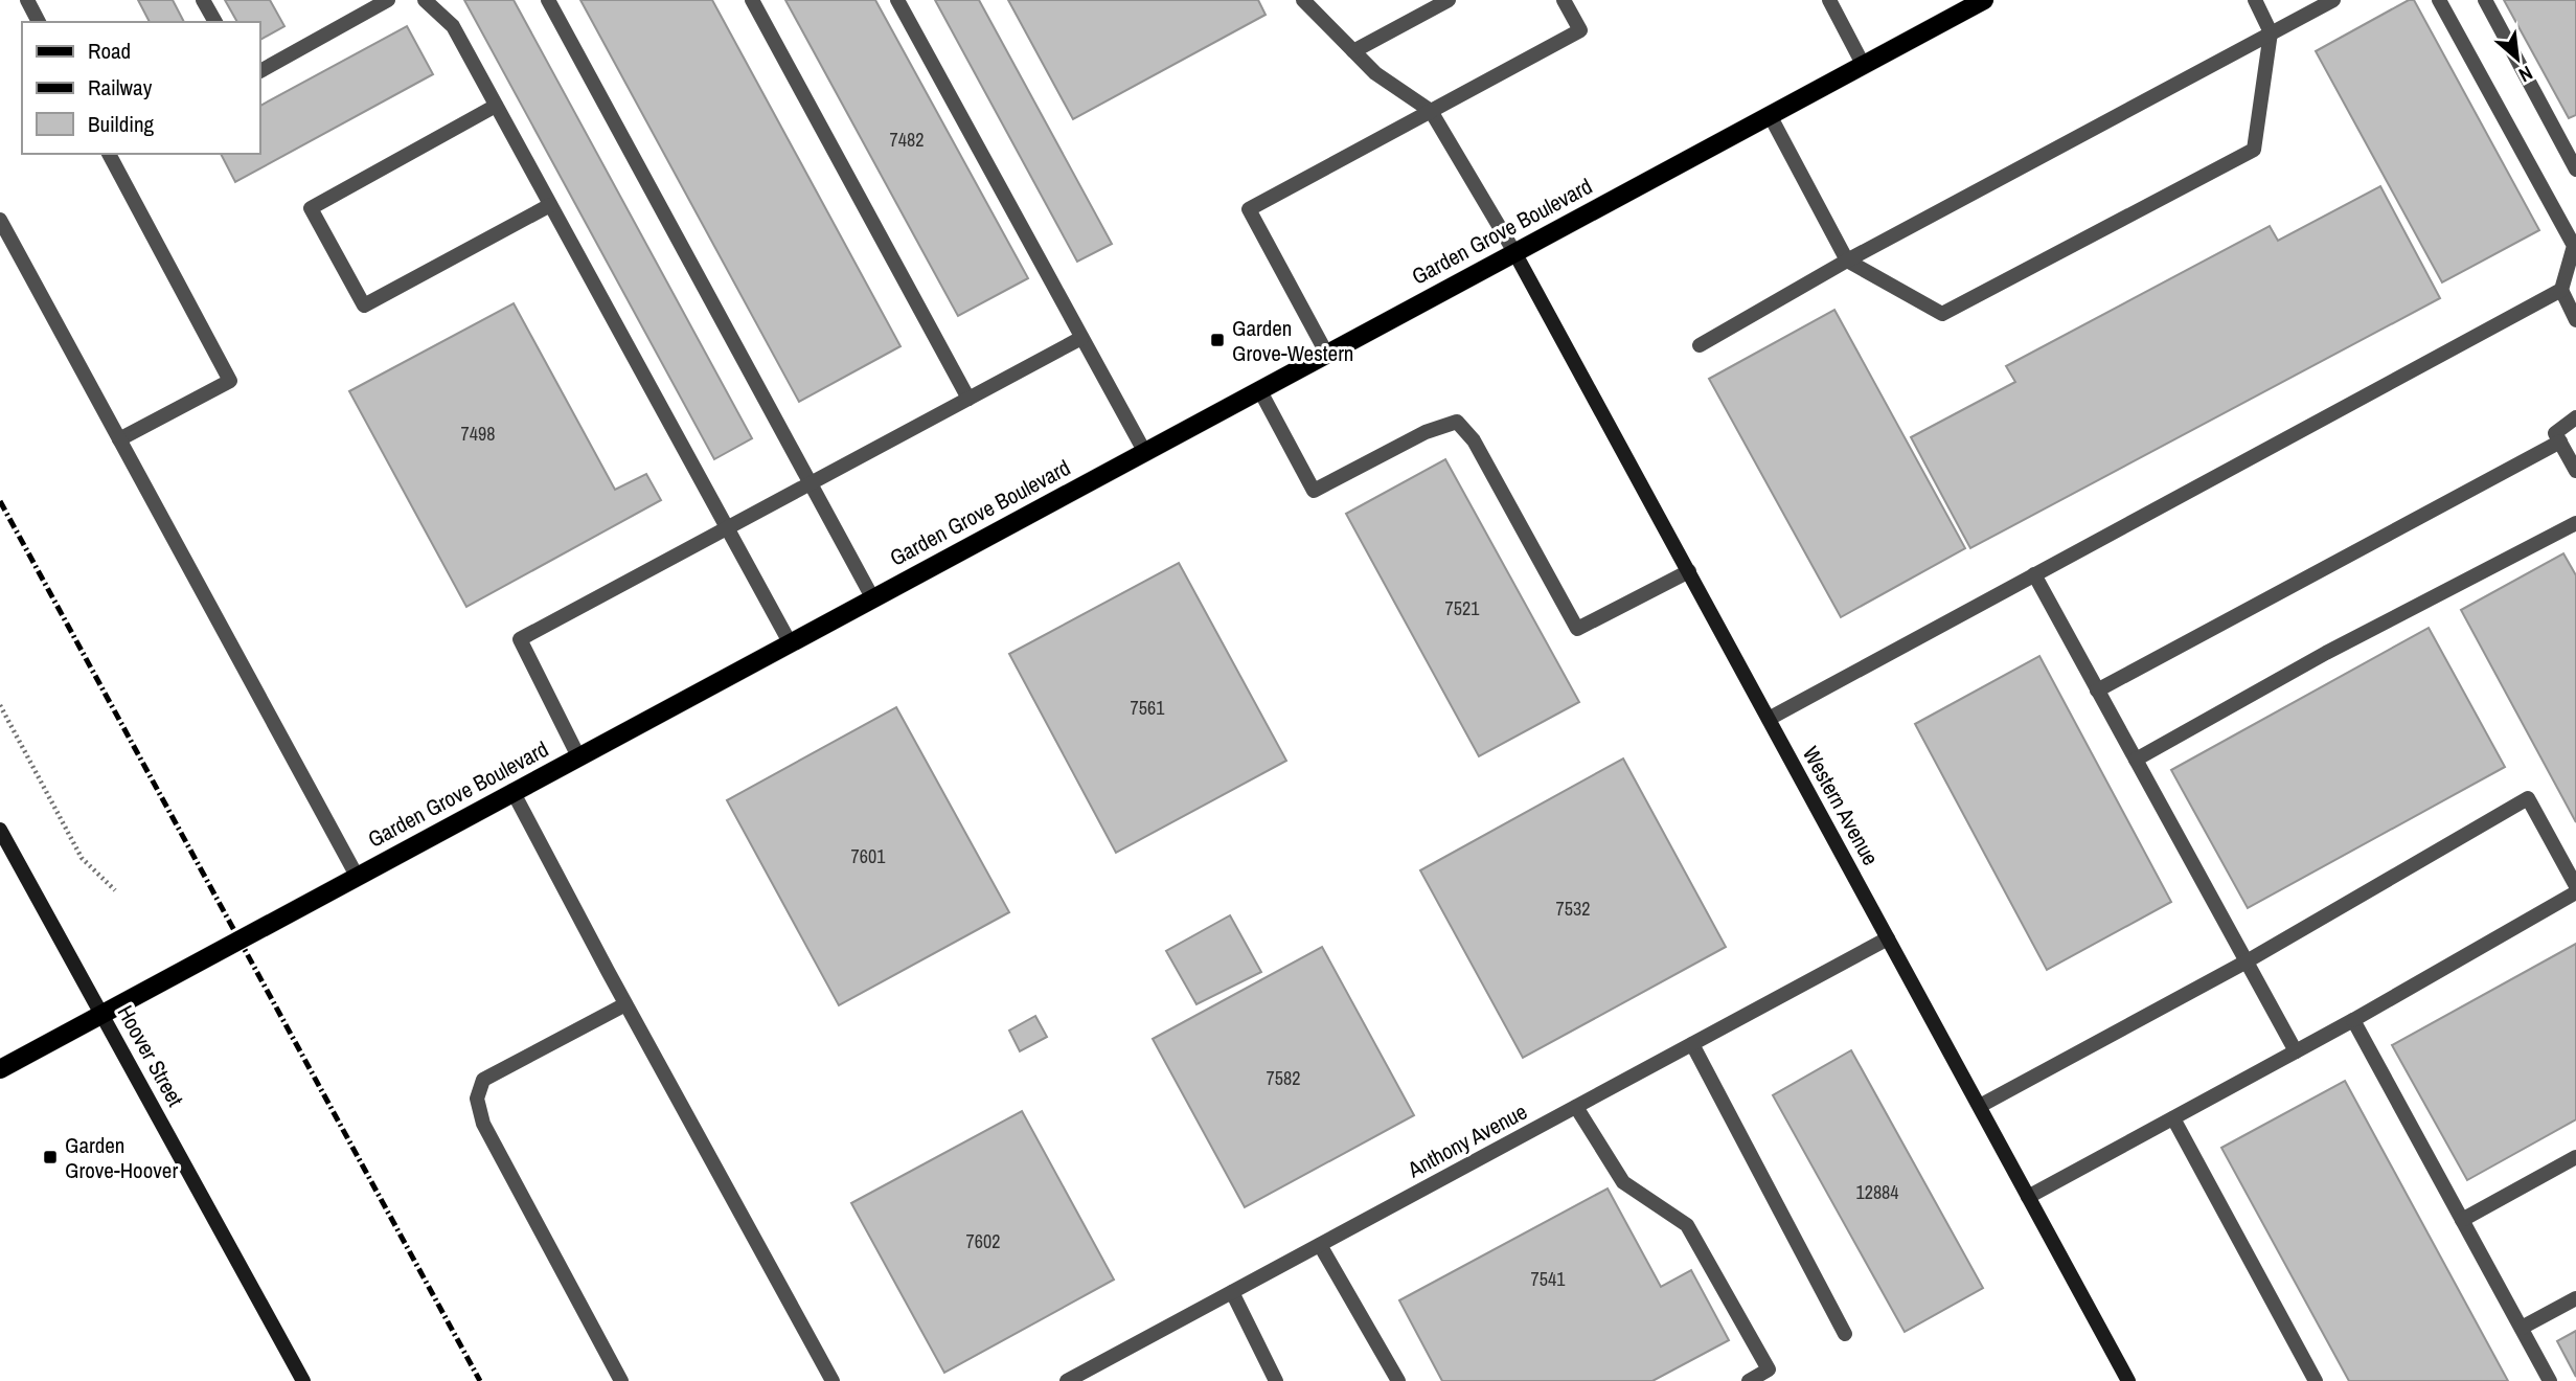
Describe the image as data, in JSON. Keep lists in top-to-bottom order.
{
  "streets": {
    "main road": ["Garden Grove Boulevard"],
    "street": ["Western Avenue", "Hoover Street", "Anthony Avenue"]
  },
  "crossings": [
    ["Garden Grove Boulevard", "Western Avenue"],
    ["Garden Grove Boulevard", "Hoover Street"],
    ["Western Avenue", "Anthony Avenue"]
  ],
  "places": {
    "transit": ["Garden Grove-Western", "Garden Grove-Hoover"]
  },
  "house_numbers": [
    "7482",
    "7498",
    "7521",
    "7561",
    "7601",
    "7532",
    "7582",
    "12884",
    "7602",
    "7541"
  ],
  "legend": ["Road", "Railway", "Building"],
  "north": "bottom right"
}
